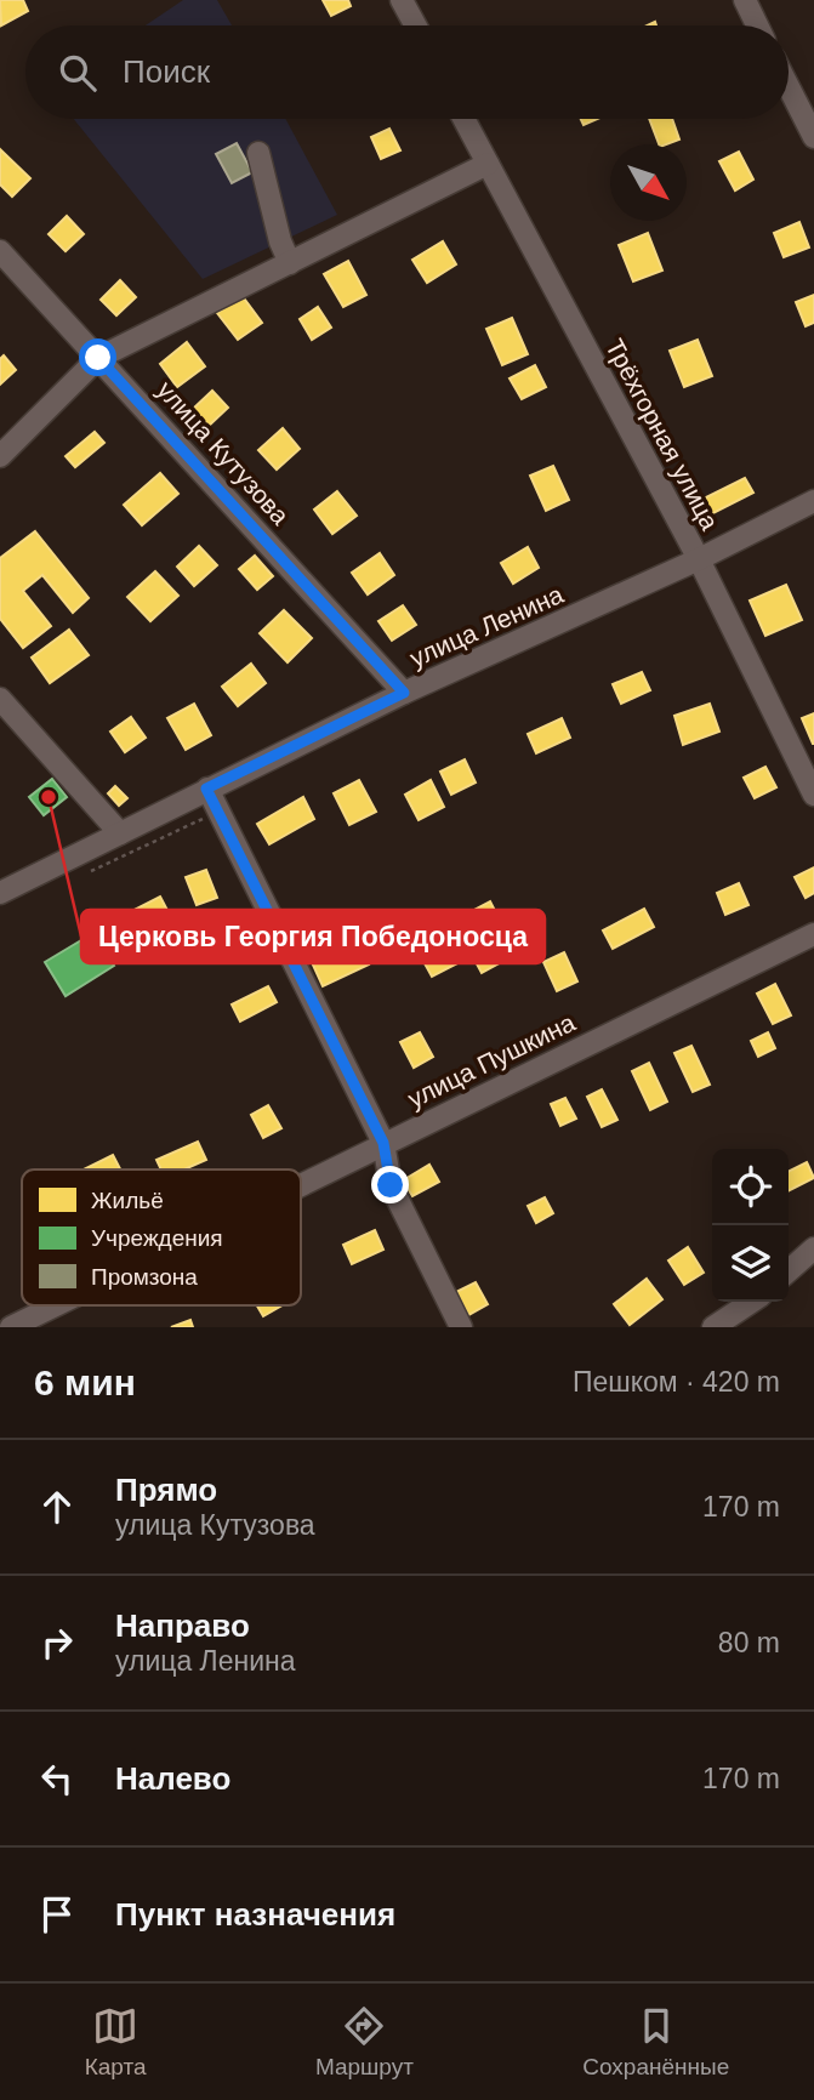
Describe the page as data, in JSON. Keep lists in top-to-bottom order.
{
  "streets": {
    "street": [
      "Трёхгорная улица",
      "улица Кутузова",
      "улица Ленина",
      "улица Пушкина"
    ]
  },
  "crossings": [
    ["Трёхгорная улица", "улица Ленина"],
    ["улица Кутузова", "улица Ленина"]
  ],
  "places": ["Церковь Георгия Победоносца"],
  "legend": ["Жильё", "Учреждения", "Промзона"],
  "north": "bottom right",
  "page": {
    "search": "Поиск",
    "heading": ["6 мин", "Пешком · 420 m"],
    "list": [
      ["Прямо", "улица Кутузова", "170 m"],
      ["Направо", "улица Ленина", "80 m"],
      ["Налево", "170 m"],
      "Пункт назначения"
    ],
    "nav": ["Карта", "Маршрут", "Сохранённые"]
  }
}
